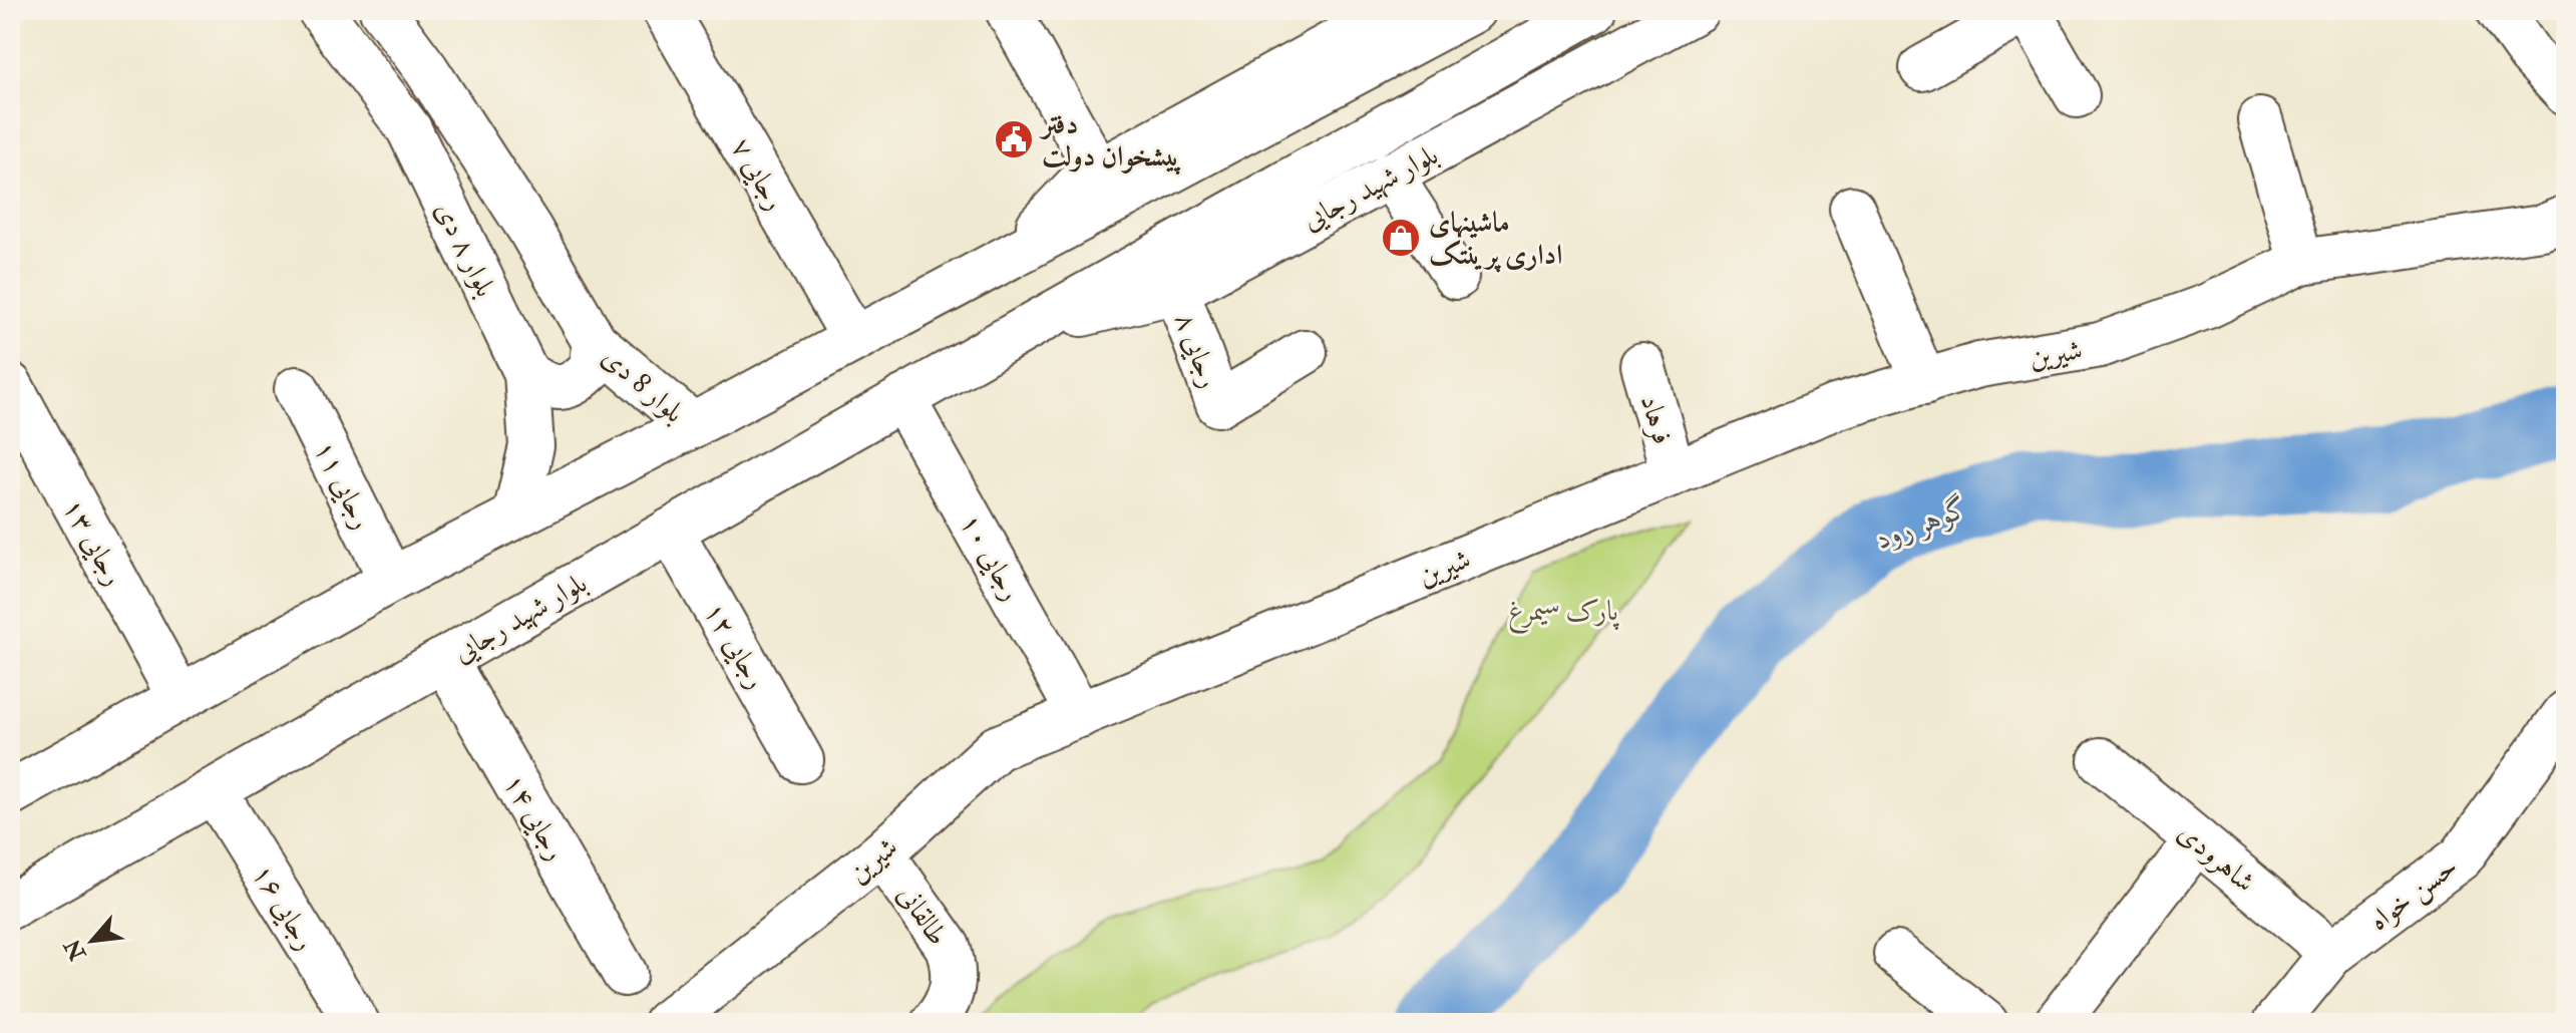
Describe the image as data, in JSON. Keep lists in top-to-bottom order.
{
  "streets": {
    "main road": [
      "رجایی ۷",
      "بلوار شهید رجایی",
      "بلوار ۸ دی",
      "رجایی ۸",
      "شیرین",
      "بلوار 8 دی",
      "فرهاد",
      "رجایی ۱۱",
      "رجایی ۱۳",
      "رجایی ۱۰",
      "رجایی ۱۲",
      "رجایی ۱۴",
      "شاهرودی",
      "حسن خواه",
      "رجایی ۱۶",
      "طالقانی"
    ]
  },
  "crossings": [
    ["بلوار شهید رجایی", "رجایی ۸"],
    ["بلوار شهید رجایی", "رجایی ۱۰"],
    ["بلوار شهید رجایی", "رجایی ۱۲"],
    ["بلوار شهید رجایی", "رجایی ۱۴"],
    ["بلوار شهید رجایی", "رجایی ۱۶"],
    ["بلوار ۸ دی", "بلوار 8 دی"],
    ["شیرین", "فرهاد"],
    ["شیرین", "رجایی ۱۰"],
    ["شیرین", "طالقانی"],
    ["شاهرودی", "حسن خواه"]
  ],
  "water": ["گوهر رود"],
  "parks": ["پارک سیمرغ"],
  "places": {
    "public building": ["دفتر پیشخوان دولت"],
    "shop": ["ماشینهای اداری پرینتک"]
  },
  "north": "bottom left"
}
